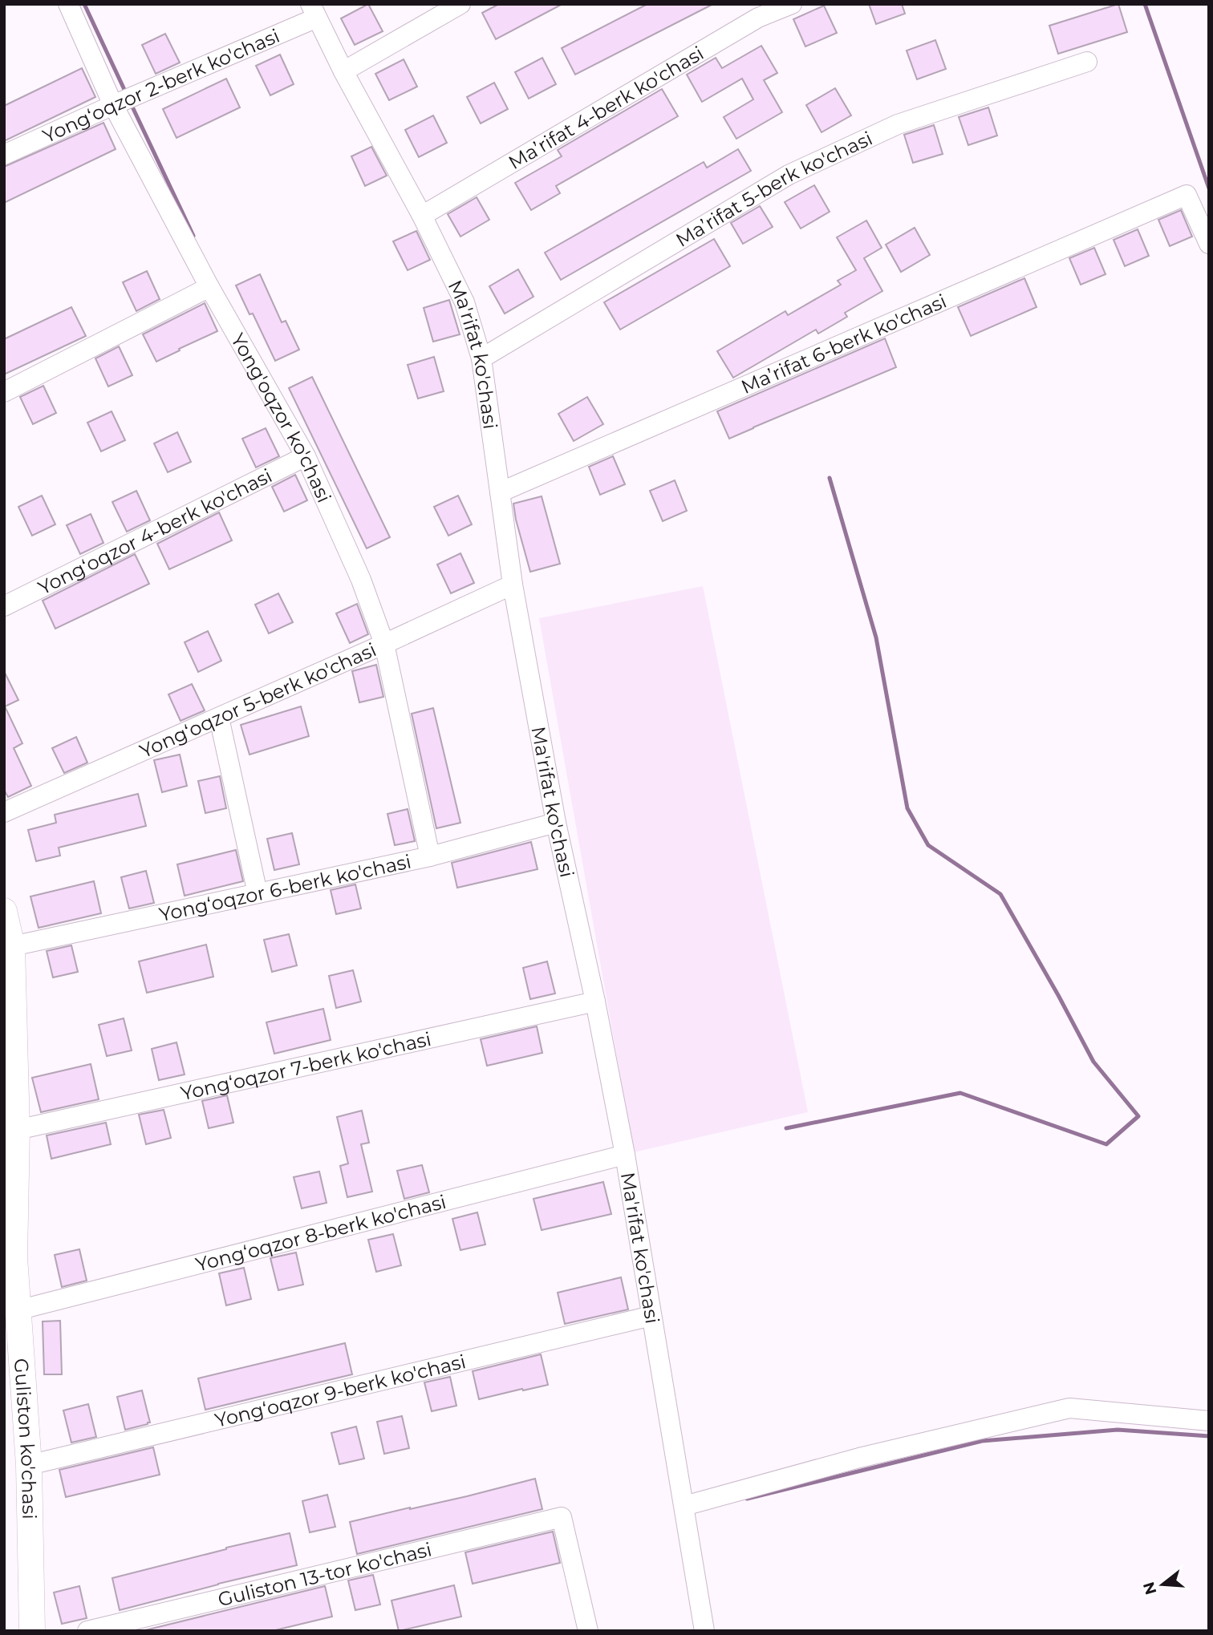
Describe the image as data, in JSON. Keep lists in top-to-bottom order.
{
  "streets": {
    "main road": ["Guliston ko'chasi"],
    "street": [
      "Yong‘oqzor 2-berk ko'chasi",
      "Ma’rifat 4-berk ko'chasi",
      "Ma’rifat 5-berk ko'chasi",
      "Ma’rifat 6-berk ko'chasi",
      "Ma'rifat ko'chasi",
      "Yong'oqzor ko'chasi",
      "Yong‘oqzor 4-berk ko'chasi",
      "Yong‘oqzor 5-berk ko'chasi",
      "Yong‘oqzor 6-berk ko'chasi",
      "Yong‘oqzor 7-berk ko'chasi",
      "Yong‘oqzor 8-berk ko'chasi",
      "Yong‘oqzor 9-berk ko'chasi",
      "Guliston 13-tor ko'chasi"
    ]
  },
  "crossings": [
    ["Yong‘oqzor 2-berk ko'chasi", "Ma'rifat ko'chasi"],
    ["Yong‘oqzor 2-berk ko'chasi", "Yong'oqzor ko'chasi"],
    ["Ma’rifat 4-berk ko'chasi", "Ma'rifat ko'chasi"],
    ["Ma’rifat 5-berk ko'chasi", "Ma'rifat ko'chasi"],
    ["Ma’rifat 6-berk ko'chasi", "Ma'rifat ko'chasi"],
    ["Ma'rifat ko'chasi", "Yong‘oqzor 5-berk ko'chasi"],
    ["Ma'rifat ko'chasi", "Yong‘oqzor 6-berk ko'chasi"],
    ["Ma'rifat ko'chasi", "Yong‘oqzor 7-berk ko'chasi"],
    ["Ma'rifat ko'chasi", "Yong‘oqzor 8-berk ko'chasi"],
    ["Ma'rifat ko'chasi", "Yong‘oqzor 9-berk ko'chasi"],
    ["Yong'oqzor ko'chasi", "Yong‘oqzor 4-berk ko'chasi"],
    ["Yong'oqzor ko'chasi", "Yong‘oqzor 5-berk ko'chasi"],
    ["Yong'oqzor ko'chasi", "Yong‘oqzor 6-berk ko'chasi"],
    ["Yong‘oqzor 6-berk ko'chasi", "Guliston ko'chasi"],
    ["Yong‘oqzor 7-berk ko'chasi", "Guliston ko'chasi"],
    ["Yong‘oqzor 8-berk ko'chasi", "Guliston ko'chasi"],
    ["Yong‘oqzor 9-berk ko'chasi", "Guliston ko'chasi"]
  ],
  "north": "left"
}
